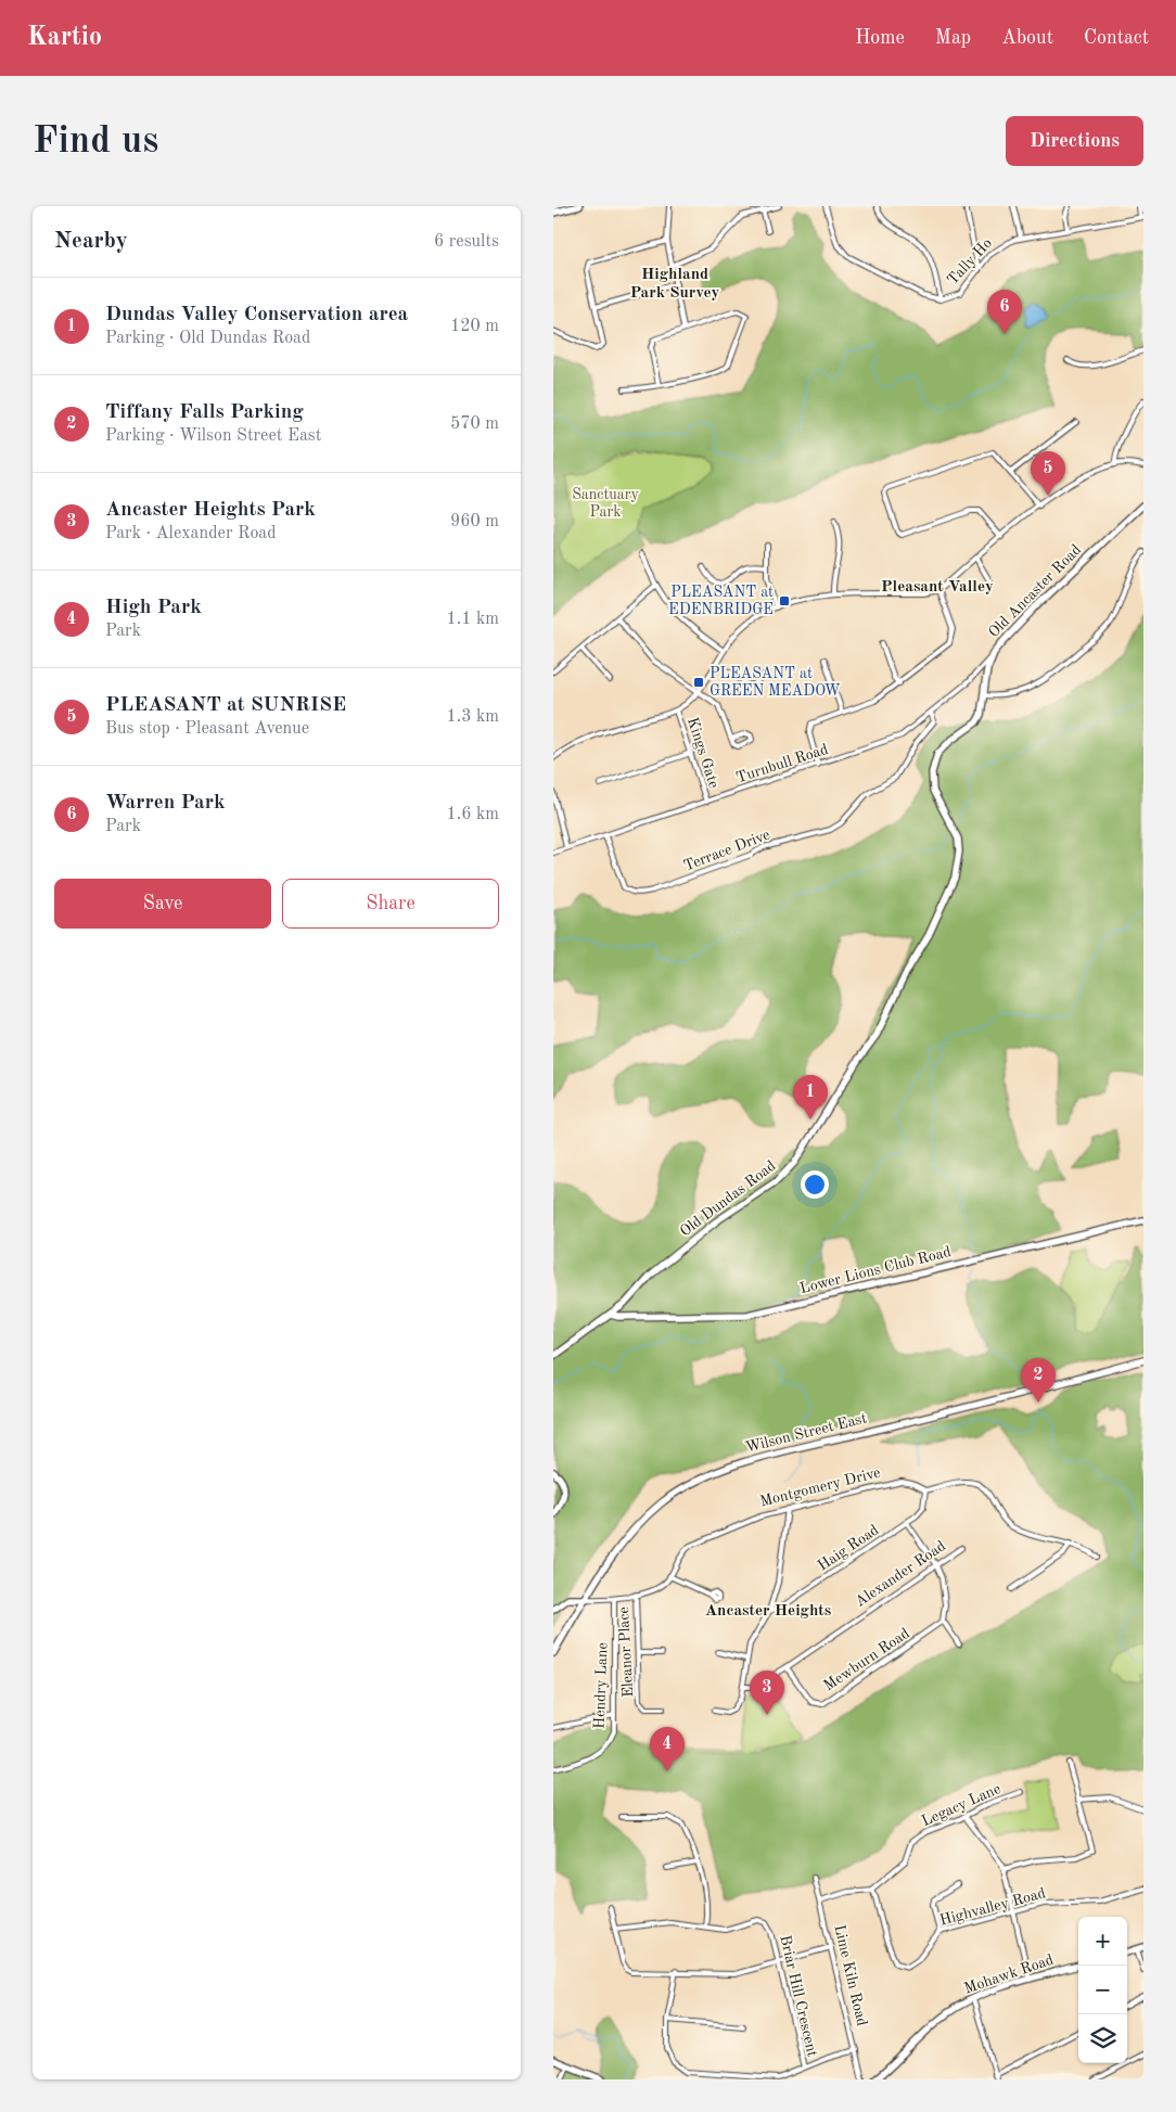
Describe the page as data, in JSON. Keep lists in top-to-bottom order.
{
  "streets": {
    "street": [
      "Tally Ho",
      "Old Ancaster Road",
      "Kings Gate",
      "Turnbull Road",
      "Terrace Drive",
      "Old Dundas Road",
      "Lower Lions Club Road",
      "Wilson Street East",
      "Montgomery Drive",
      "Haig Road",
      "Alexander Road",
      "Eleanor Place",
      "Mewburn Road",
      "Hendry Lane",
      "Legacy Lane",
      "Highvalley Road",
      "Mohawk Road",
      "Lime Kiln Road",
      "Briar Hill Crescent"
    ]
  },
  "crossings": [
    ["Old Ancaster Road", "Turnbull Road"],
    ["Old Ancaster Road", "Old Dundas Road"],
    ["Kings Gate", "Turnbull Road"],
    ["Turnbull Road", "Terrace Drive"],
    ["Old Dundas Road", "Lower Lions Club Road"],
    ["Wilson Street East", "Montgomery Drive"],
    ["Montgomery Drive", "Haig Road"],
    ["Montgomery Drive", "Eleanor Place"],
    ["Montgomery Drive", "Hendry Lane"],
    ["Alexander Road", "Mewburn Road"],
    ["Legacy Lane", "Highvalley Road"]
  ],
  "districts": ["Highland Park Survey", "Pleasant Valley", "Ancaster Heights"],
  "parks": ["Sanctuary Park"],
  "places": {
    "transit": ["PLEASANT at EDENBRIDGE", "PLEASANT at GREEN MEADOW"]
  },
  "page": {
    "header": "Kartio",
    "nav": [
      "Home",
      "Map",
      "About",
      "Contact"
    ],
    "buttons": [
      "Directions",
      ["Save", "Share"]
    ],
    "title": "Find us",
    "heading": ["Nearby", "6 results"],
    "list": [
      {
        "mark": "1",
        "name": "Dundas Valley Conservation area",
        "note": "Parking · Old Dundas Road",
        "value": "120 m"
      },
      {
        "mark": "2",
        "name": "Tiffany Falls Parking",
        "note": "Parking · Wilson Street East",
        "value": "570 m"
      },
      {
        "mark": "3",
        "name": "Ancaster Heights Park",
        "note": "Park · Alexander Road",
        "value": "960 m"
      },
      {
        "mark": "4",
        "name": "High Park",
        "note": "Park",
        "value": "1.1 km"
      },
      {
        "mark": "5",
        "name": "PLEASANT at SUNRISE",
        "note": "Bus stop · Pleasant Avenue",
        "value": "1.3 km"
      },
      {
        "mark": "6",
        "name": "Warren Park",
        "note": "Park",
        "value": "1.6 km"
      }
    ],
    "pins": [
      "6",
      "5",
      "1",
      "2",
      "3",
      "4"
    ],
    "map_buttons": ["+", "−"]
  }
}
